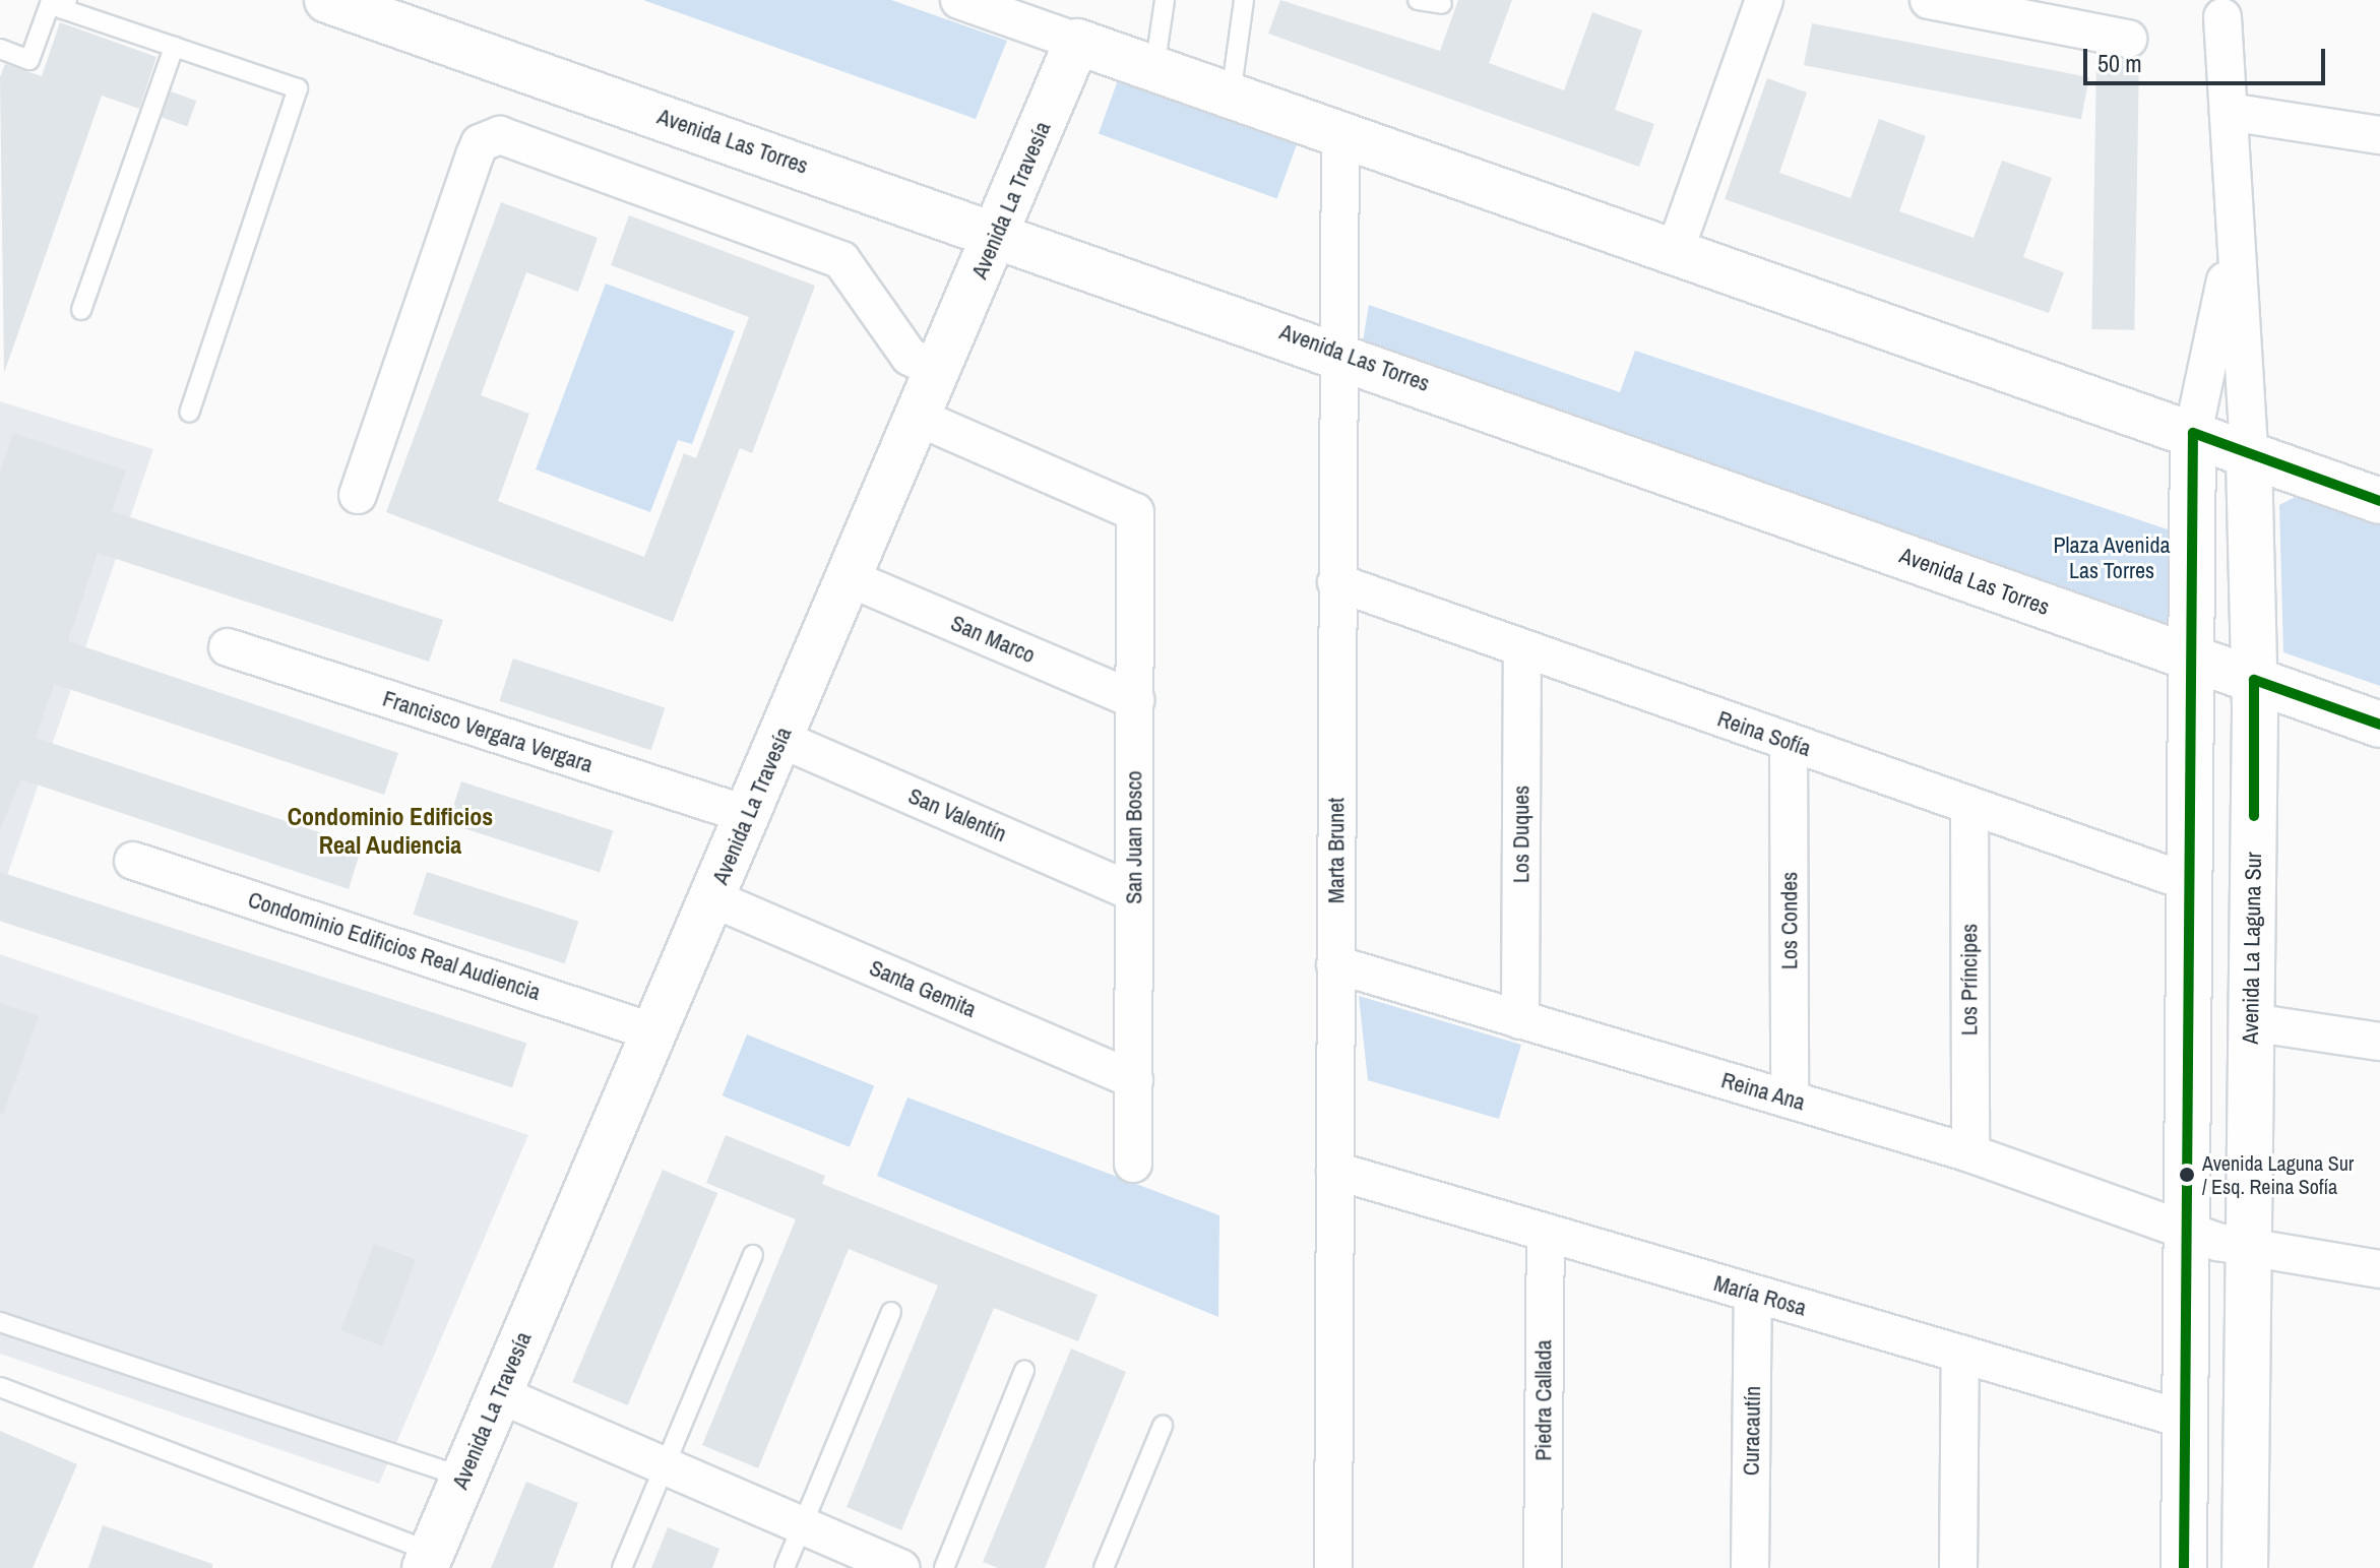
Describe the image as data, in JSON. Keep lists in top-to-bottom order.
{
  "streets": {
    "street": [
      "Avenida Las Torres",
      "Avenida La Travesía",
      "San Marco",
      "Francisco Vergara Vergara",
      "Reina Sofía",
      "San Valentín",
      "Los Duques",
      "San Juan Bosco",
      "Marta Brunet",
      "Los Condes",
      "Condominio Edificios Real Audiencia",
      "Avenida La Laguna Sur",
      "Los Príncipes",
      "Santa Gemita",
      "Reina Ana",
      "María Rosa",
      "Piedra Callada",
      "Curacautín"
    ]
  },
  "crossings": [
    ["Avenida Las Torres", "Avenida La Travesía"],
    ["Avenida Las Torres", "Marta Brunet"],
    ["Avenida Las Torres", "Avenida La Laguna Sur"],
    ["Avenida La Travesía", "San Marco"],
    ["Avenida La Travesía", "Francisco Vergara Vergara"],
    ["Avenida La Travesía", "San Valentín"],
    ["Avenida La Travesía", "San Juan Bosco"],
    ["Avenida La Travesía", "Condominio Edificios Real Audiencia"],
    ["Avenida La Travesía", "Santa Gemita"],
    ["San Marco", "San Juan Bosco"],
    ["Reina Sofía", "Los Duques"],
    ["Reina Sofía", "Marta Brunet"],
    ["Reina Sofía", "Los Condes"],
    ["Reina Sofía", "Avenida La Laguna Sur"],
    ["Reina Sofía", "Los Príncipes"],
    ["San Valentín", "San Juan Bosco"],
    ["Los Duques", "Reina Ana"],
    ["San Juan Bosco", "Santa Gemita"],
    ["Marta Brunet", "Reina Ana"],
    ["Marta Brunet", "María Rosa"],
    ["Los Condes", "Reina Ana"],
    ["Avenida La Laguna Sur", "Reina Ana"],
    ["Avenida La Laguna Sur", "María Rosa"],
    ["Los Príncipes", "Reina Ana"],
    ["María Rosa", "Piedra Callada"],
    ["María Rosa", "Curacautín"]
  ],
  "districts": ["Condominio Edificios Real Audiencia"],
  "parks": ["Plaza Avenida Las Torres"],
  "places": ["Avenida Laguna Sur / Esq. Reina Sofía"],
  "scale_bar": "50 m"
}
